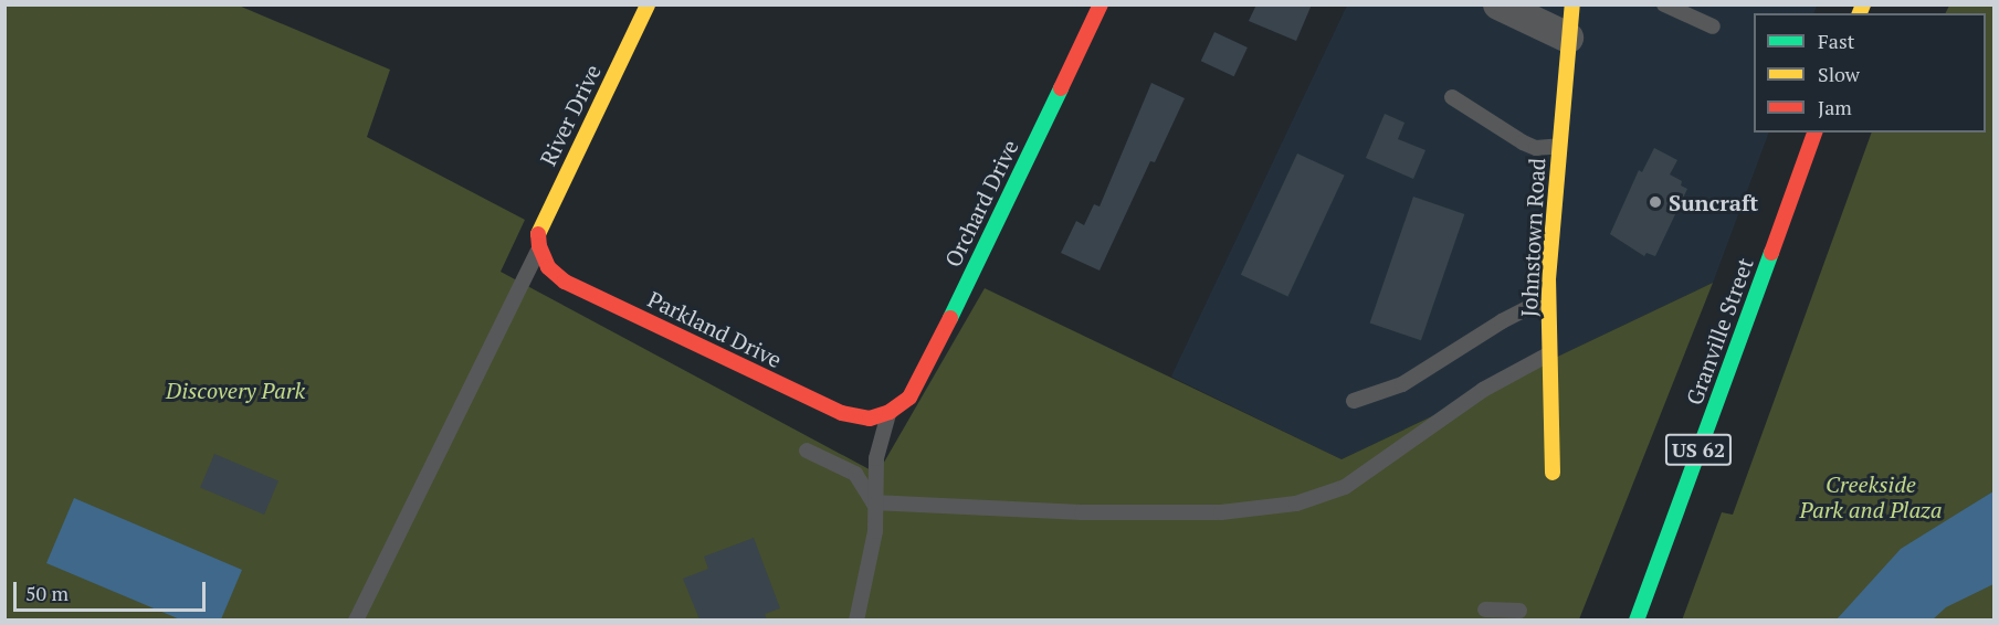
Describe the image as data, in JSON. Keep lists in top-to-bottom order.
{
  "streets": {
    "main road": [
      "River Drive",
      "Orchard Drive",
      "Johnstown Road",
      "Parkland Drive",
      "Granville Street",
      "US 62"
    ]
  },
  "crossings": [
    ["River Drive", "Parkland Drive"],
    ["Orchard Drive", "Parkland Drive"]
  ],
  "parks": ["Discovery Park", "Creekside Park and Plaza"],
  "places": ["Suncraft"],
  "legend": ["Fast", "Slow", "Jam"],
  "scale_bar": "50 m"
}
